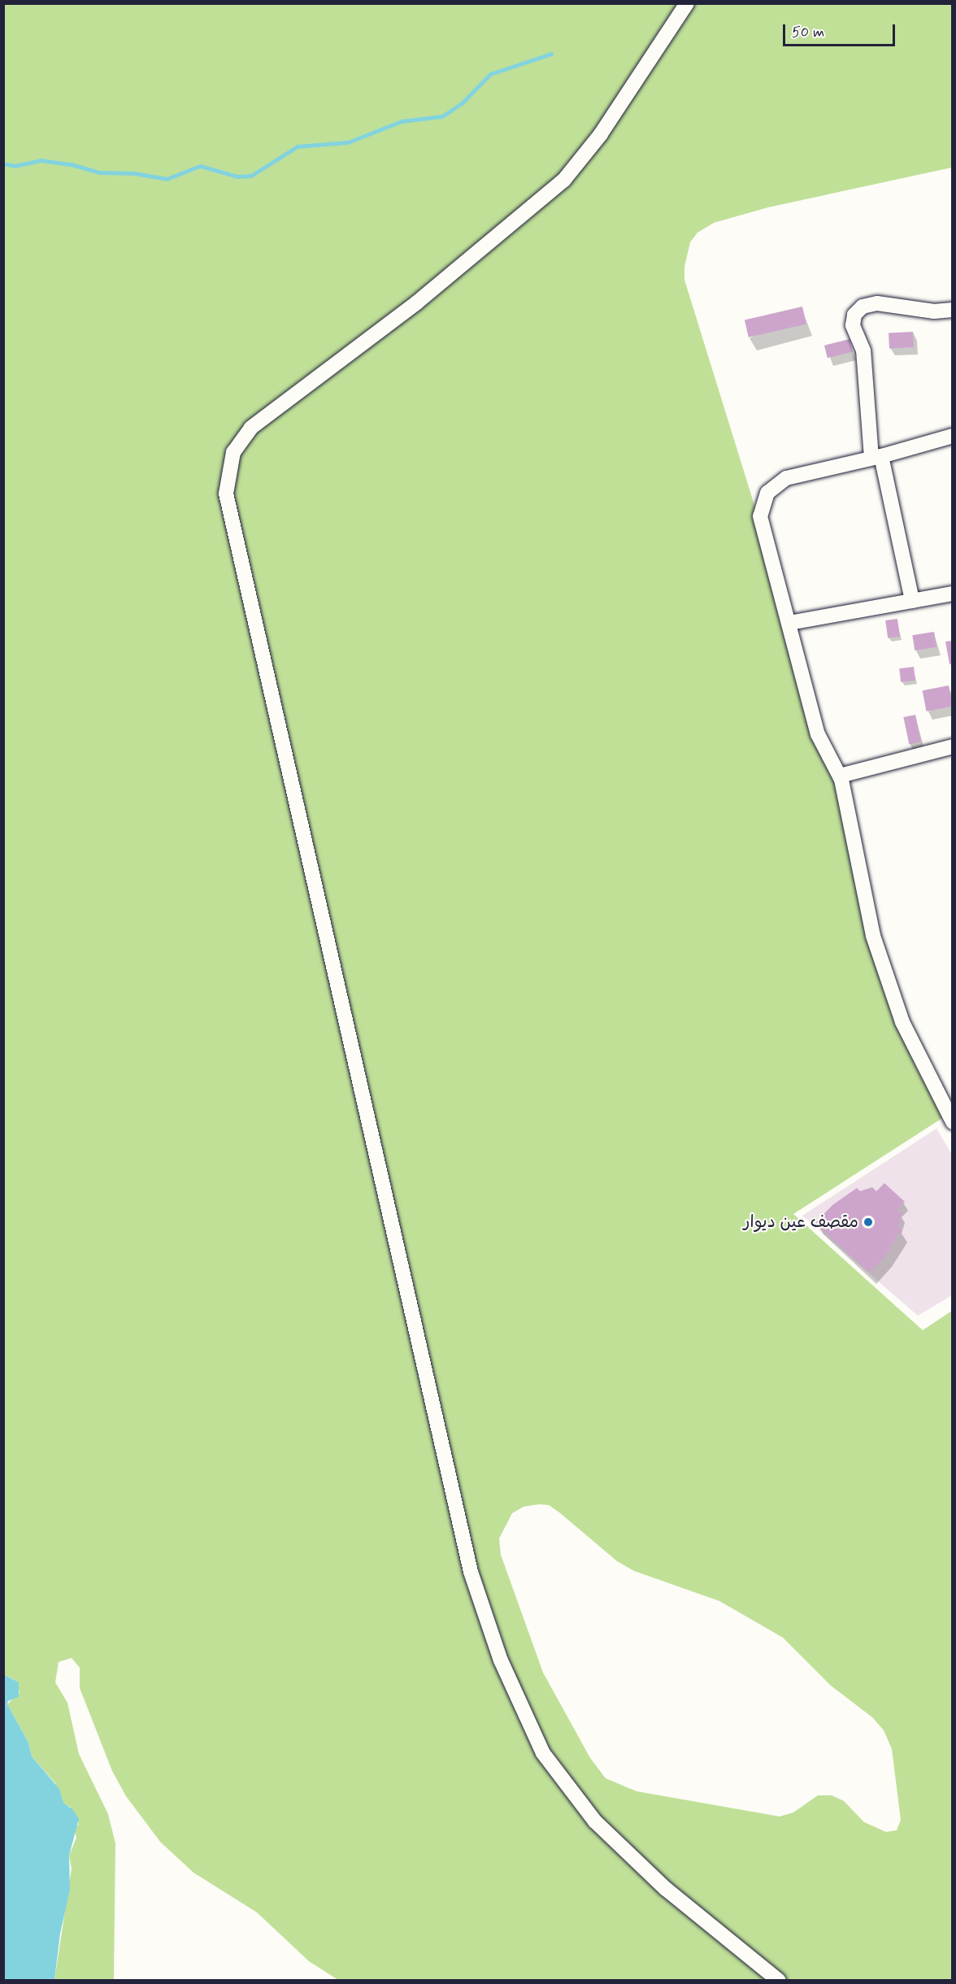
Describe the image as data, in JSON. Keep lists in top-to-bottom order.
{
  "places": ["مقصف عين ديوار"],
  "scale_bar": "50 m"
}
